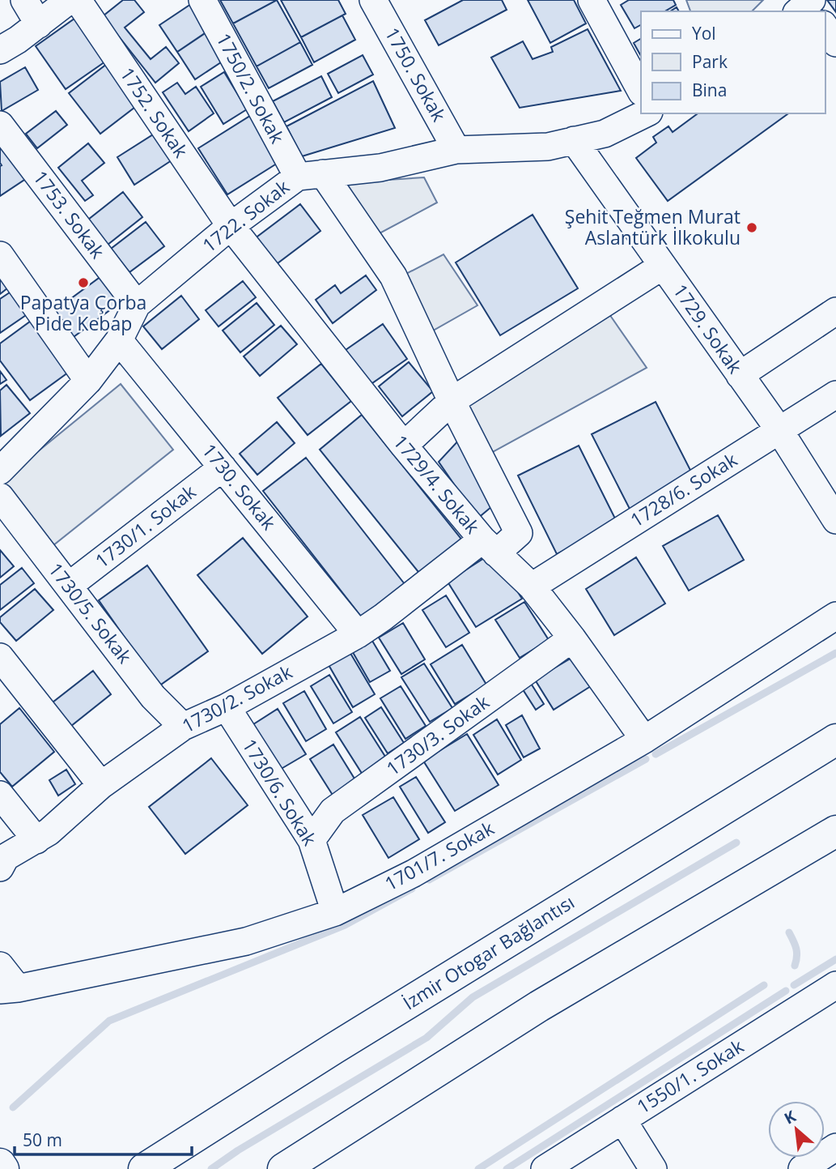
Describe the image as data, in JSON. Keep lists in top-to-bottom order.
{
  "streets": {
    "main road": ["İzmir Otogar Bağlantısı"],
    "street": [
      "1750. Sokak",
      "1750/2. Sokak",
      "1752. Sokak",
      "1753. Sokak",
      "1722. Sokak",
      "1729. Sokak",
      "1729/4. Sokak",
      "1730. Sokak",
      "1728/6. Sokak",
      "1730/1. Sokak",
      "1730/5. Sokak",
      "1730/2. Sokak",
      "1730/3. Sokak",
      "1730/6. Sokak",
      "1701/7. Sokak",
      "1550/1. Sokak"
    ]
  },
  "crossings": [
    ["1750/2. Sokak", "1722. Sokak"],
    ["1750/2. Sokak", "1730/2. Sokak"],
    ["1752. Sokak", "1722. Sokak"],
    ["1752. Sokak", "1729/4. Sokak"],
    ["1753. Sokak", "1722. Sokak"],
    ["1722. Sokak", "1729/4. Sokak"],
    ["1722. Sokak", "1730. Sokak"],
    ["1729. Sokak", "1728/6. Sokak"],
    ["1729/4. Sokak", "1728/6. Sokak"],
    ["1729/4. Sokak", "1730/2. Sokak"],
    ["1729/4. Sokak", "1730/3. Sokak"],
    ["1729/4. Sokak", "1701/7. Sokak"],
    ["1730. Sokak", "1730/1. Sokak"],
    ["1730. Sokak", "1730/2. Sokak"],
    ["1730/1. Sokak", "1730/5. Sokak"],
    ["1730/5. Sokak", "1730/2. Sokak"],
    ["1730/2. Sokak", "1730/6. Sokak"],
    ["1730/3. Sokak", "1730/6. Sokak"],
    ["1730/6. Sokak", "1701/7. Sokak"]
  ],
  "places": ["Şehit Teğmen Murat Aslantürk İlkokulu", "Papatya Çorba Pide Kebap"],
  "legend": ["Yol", "Park", "Bina"],
  "scale_bar": "50 m",
  "north": "top left"
}
